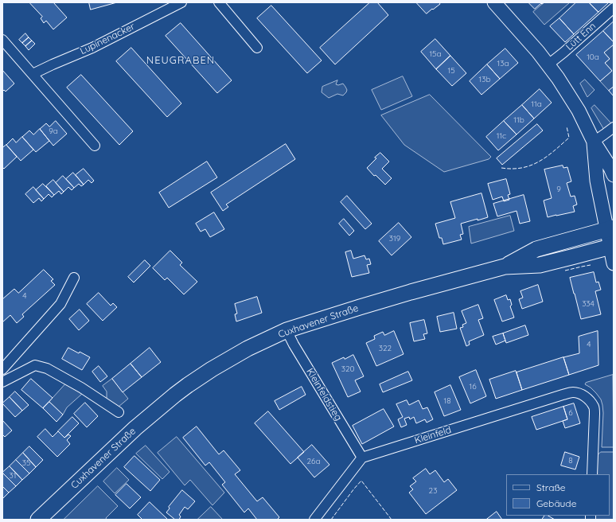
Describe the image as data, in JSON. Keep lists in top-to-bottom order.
{
  "streets": {
    "main road": ["Cuxhavener Straße"],
    "street": [
      "Lütt Enn",
      "Lupinenacker",
      "Kleinfeldstieg",
      "Kleinfeld"
    ]
  },
  "crossings": [
    ["Cuxhavener Straße", "Kleinfeldstieg"],
    ["Kleinfeldstieg", "Kleinfeld"]
  ],
  "districts": ["NEUGRABEN"],
  "house_numbers": [
    "15a",
    "10a",
    "13a",
    "15",
    "13b",
    "11a",
    "11b",
    "9a",
    "11c",
    "9",
    "319",
    "4",
    "334",
    "4",
    "322",
    "320",
    "16",
    "18",
    "6",
    "8",
    "26a",
    "35",
    "31",
    "23"
  ],
  "legend": ["Straße", "Gebäude"]
}
